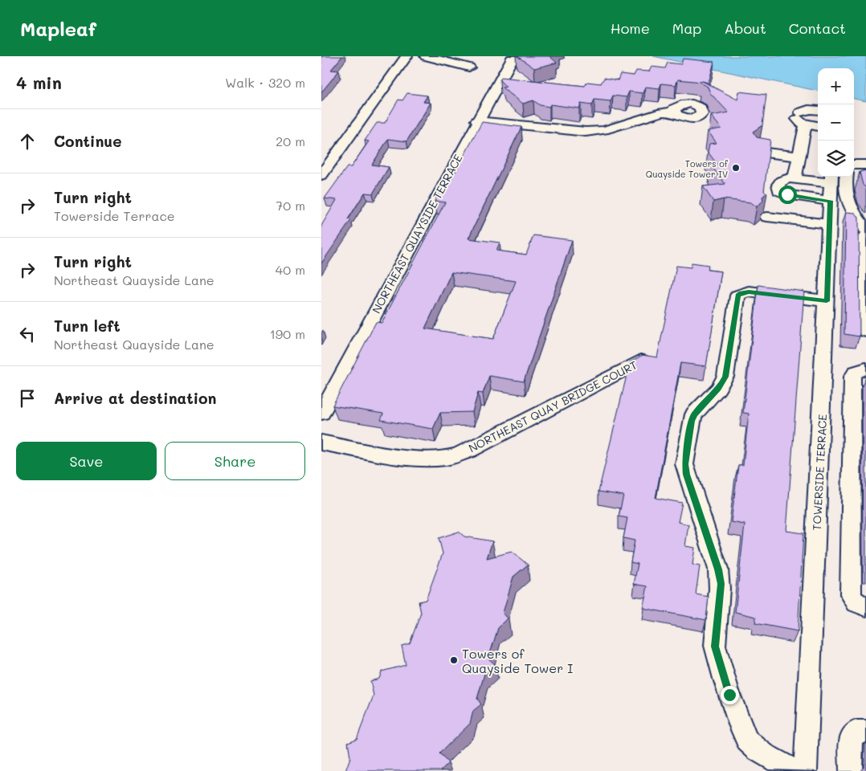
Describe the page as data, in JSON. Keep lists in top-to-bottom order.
{
  "streets": {
    "street": ["NORTHEAST QUAYSIDE TERRACE", "NORTHEAST QUAY BRIDGE COURT", "TOWERSIDE TERRACE"]
  },
  "places": ["Towers of Quayside Tower IV", "Towers of Quayside Tower I"],
  "page": {
    "header": "Mapleaf",
    "nav": [
      "Home",
      "Map",
      "About",
      "Contact"
    ],
    "heading": ["4 min", "Walk · 320 m"],
    "map_buttons": ["+", "−"],
    "list": [
      ["Continue", "20 m"],
      ["Turn right", "Towerside Terrace", "70 m"],
      ["Turn right", "Northeast Quayside Lane", "40 m"],
      ["Turn left", "Northeast Quayside Lane", "190 m"],
      "Arrive at destination"
    ],
    "buttons": ["Save", "Share"]
  }
}
